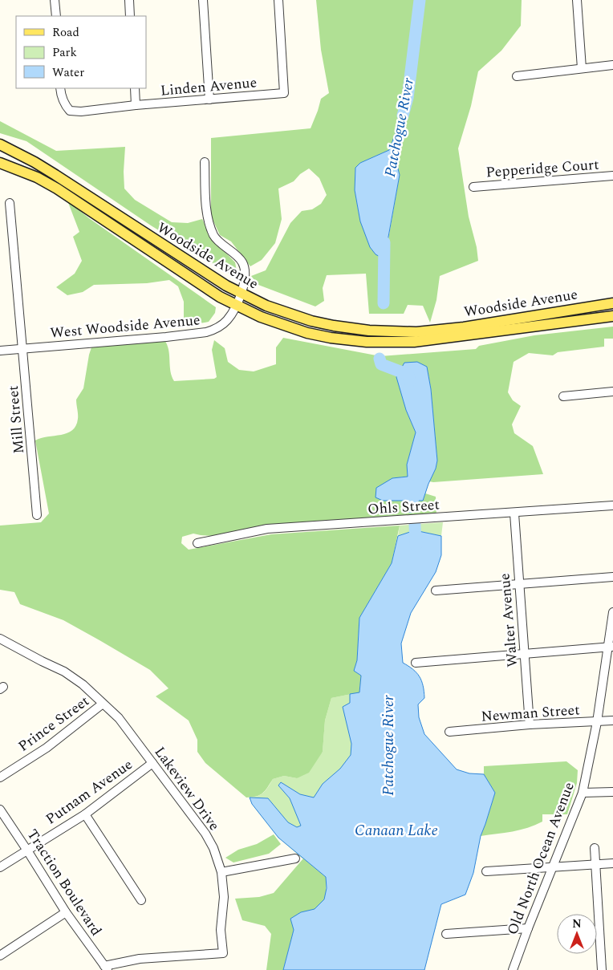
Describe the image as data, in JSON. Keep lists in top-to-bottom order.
{
  "streets": {
    "main road": ["Woodside Avenue"],
    "street": [
      "Linden Avenue",
      "Pepperidge Court",
      "West Woodside Avenue",
      "Mill Street",
      "Ohls Street",
      "Walter Avenue",
      "Newman Street",
      "Prince Street",
      "Lakeview Drive",
      "Putnam Avenue",
      "Old North Ocean Avenue",
      "Traction Boulevard"
    ]
  },
  "crossings": [
    ["Woodside Avenue", "West Woodside Avenue"],
    ["West Woodside Avenue", "Mill Street"],
    ["Ohls Street", "Walter Avenue"],
    ["Walter Avenue", "Newman Street"],
    ["Newman Street", "Old North Ocean Avenue"],
    ["Prince Street", "Lakeview Drive"],
    ["Lakeview Drive", "Putnam Avenue"],
    ["Lakeview Drive", "Traction Boulevard"],
    ["Putnam Avenue", "Traction Boulevard"]
  ],
  "water": ["Patchogue River", "Canaan Lake"],
  "legend": ["Road", "Park", "Water"],
  "north": "top"
}
